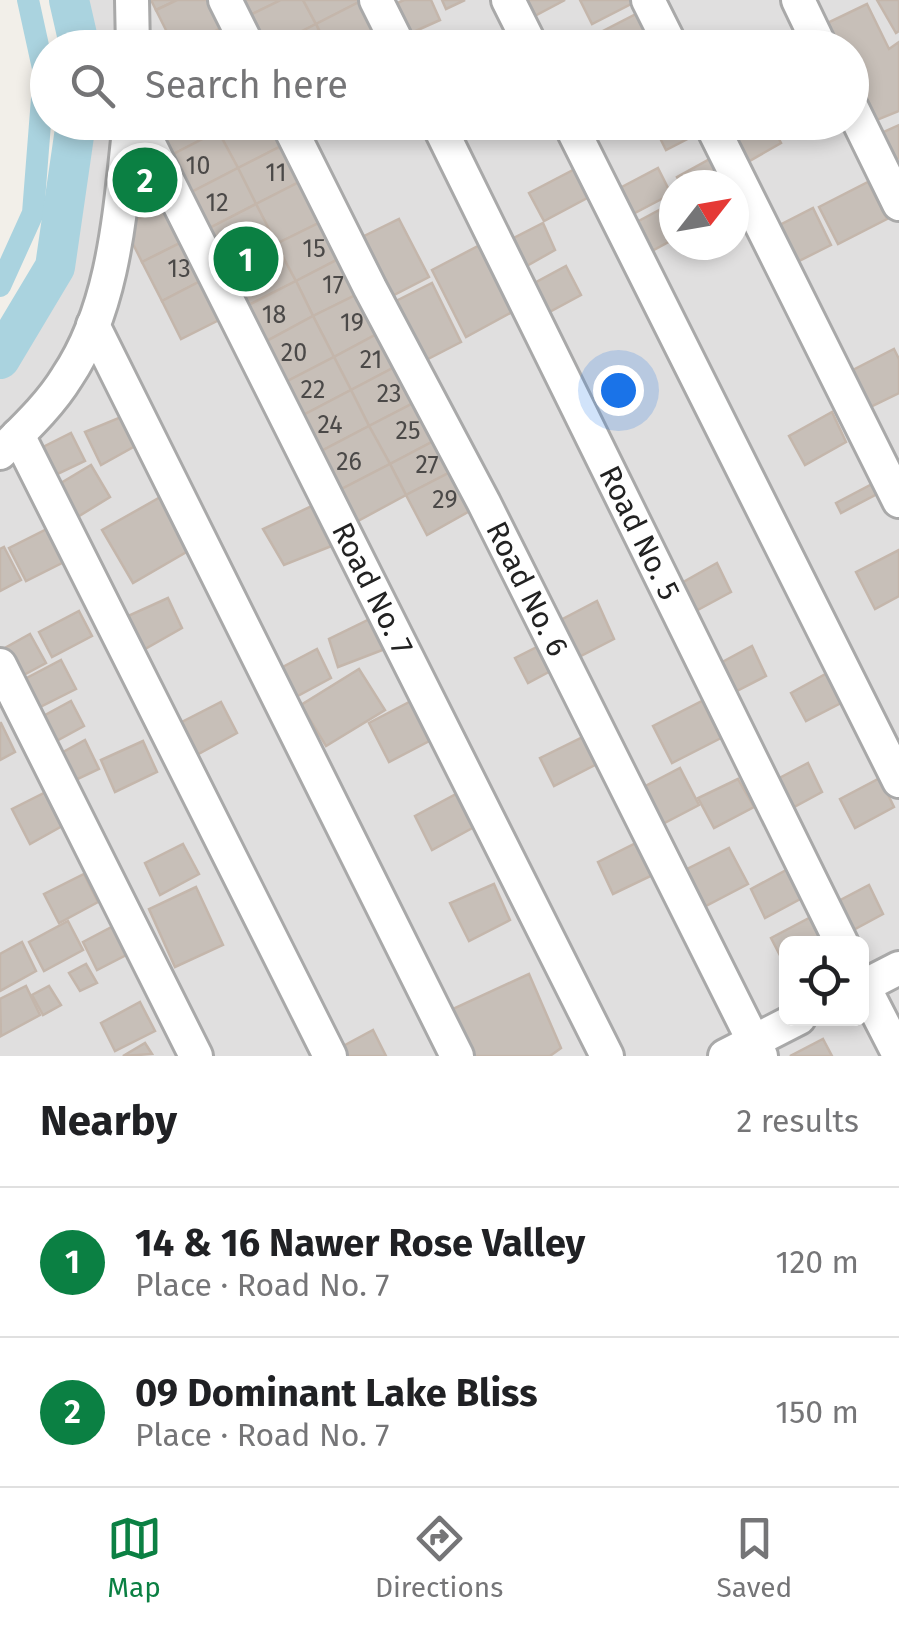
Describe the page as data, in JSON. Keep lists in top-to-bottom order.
{
  "streets": {
    "street": ["Road No. 5", "Road No. 7", "Road No. 6"]
  },
  "house_numbers": [
    "10",
    "11",
    "12",
    "15",
    "13",
    "17",
    "18",
    "19",
    "20",
    "21",
    "22",
    "23",
    "24",
    "25",
    "26",
    "27",
    "29"
  ],
  "north": "top right",
  "page": {
    "search": "Search here",
    "pins": ["2", "1"],
    "heading": ["Nearby", "2 results"],
    "list": [
      {
        "mark": "1",
        "name": "14 & 16 Nawer Rose Valley",
        "note": "Place · Road No. 7",
        "value": "120 m"
      },
      {
        "mark": "2",
        "name": "09 Dominant Lake Bliss",
        "note": "Place · Road No. 7",
        "value": "150 m"
      }
    ],
    "nav": ["Map", "Directions", "Saved"]
  }
}
